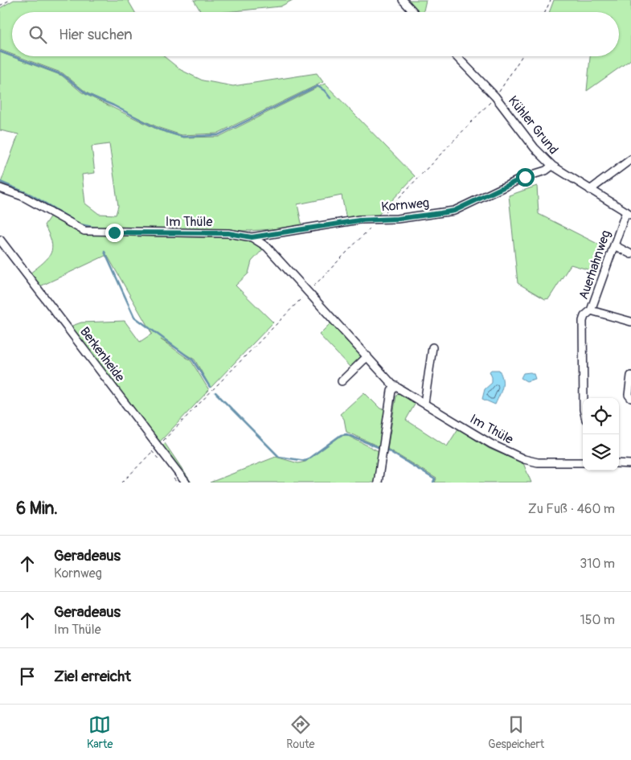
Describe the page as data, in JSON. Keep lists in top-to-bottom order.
{
  "streets": {
    "street": [
      "Kühler Grund",
      "Kornweg",
      "Im Thüle",
      "Auerhahnweg",
      "Berkenheide"
    ]
  },
  "crossings": [
    ["Kühler Grund", "Kornweg"],
    ["Kühler Grund", "Auerhahnweg"],
    ["Kornweg", "Im Thüle"]
  ],
  "page": {
    "search": "Hier suchen",
    "heading": ["6 Min.", "Zu Fuß · 460 m"],
    "list": [
      ["Geradeaus", "Kornweg", "310 m"],
      ["Geradeaus", "Im Thüle", "150 m"],
      "Ziel erreicht"
    ],
    "nav": ["Karte", "Route", "Gespeichert"]
  }
}
